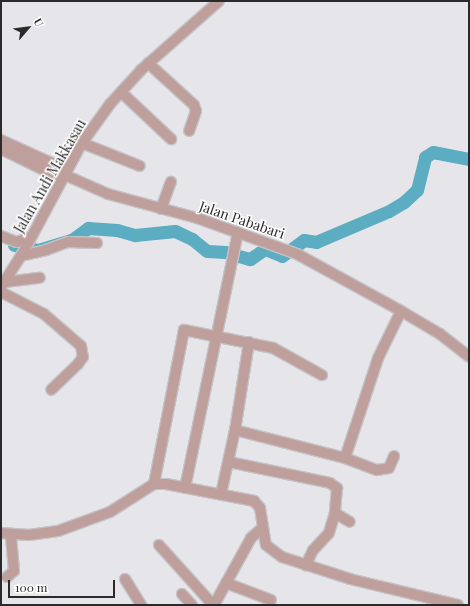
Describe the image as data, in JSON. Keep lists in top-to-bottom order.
{
  "streets": {
    "street": ["Jalan Andi Makkasau", "Jalan Pababari"]
  },
  "crossings": [
    ["Jalan Andi Makkasau", "Jalan Pababari"]
  ],
  "scale_bar": "100 m",
  "north": "top right"
}
